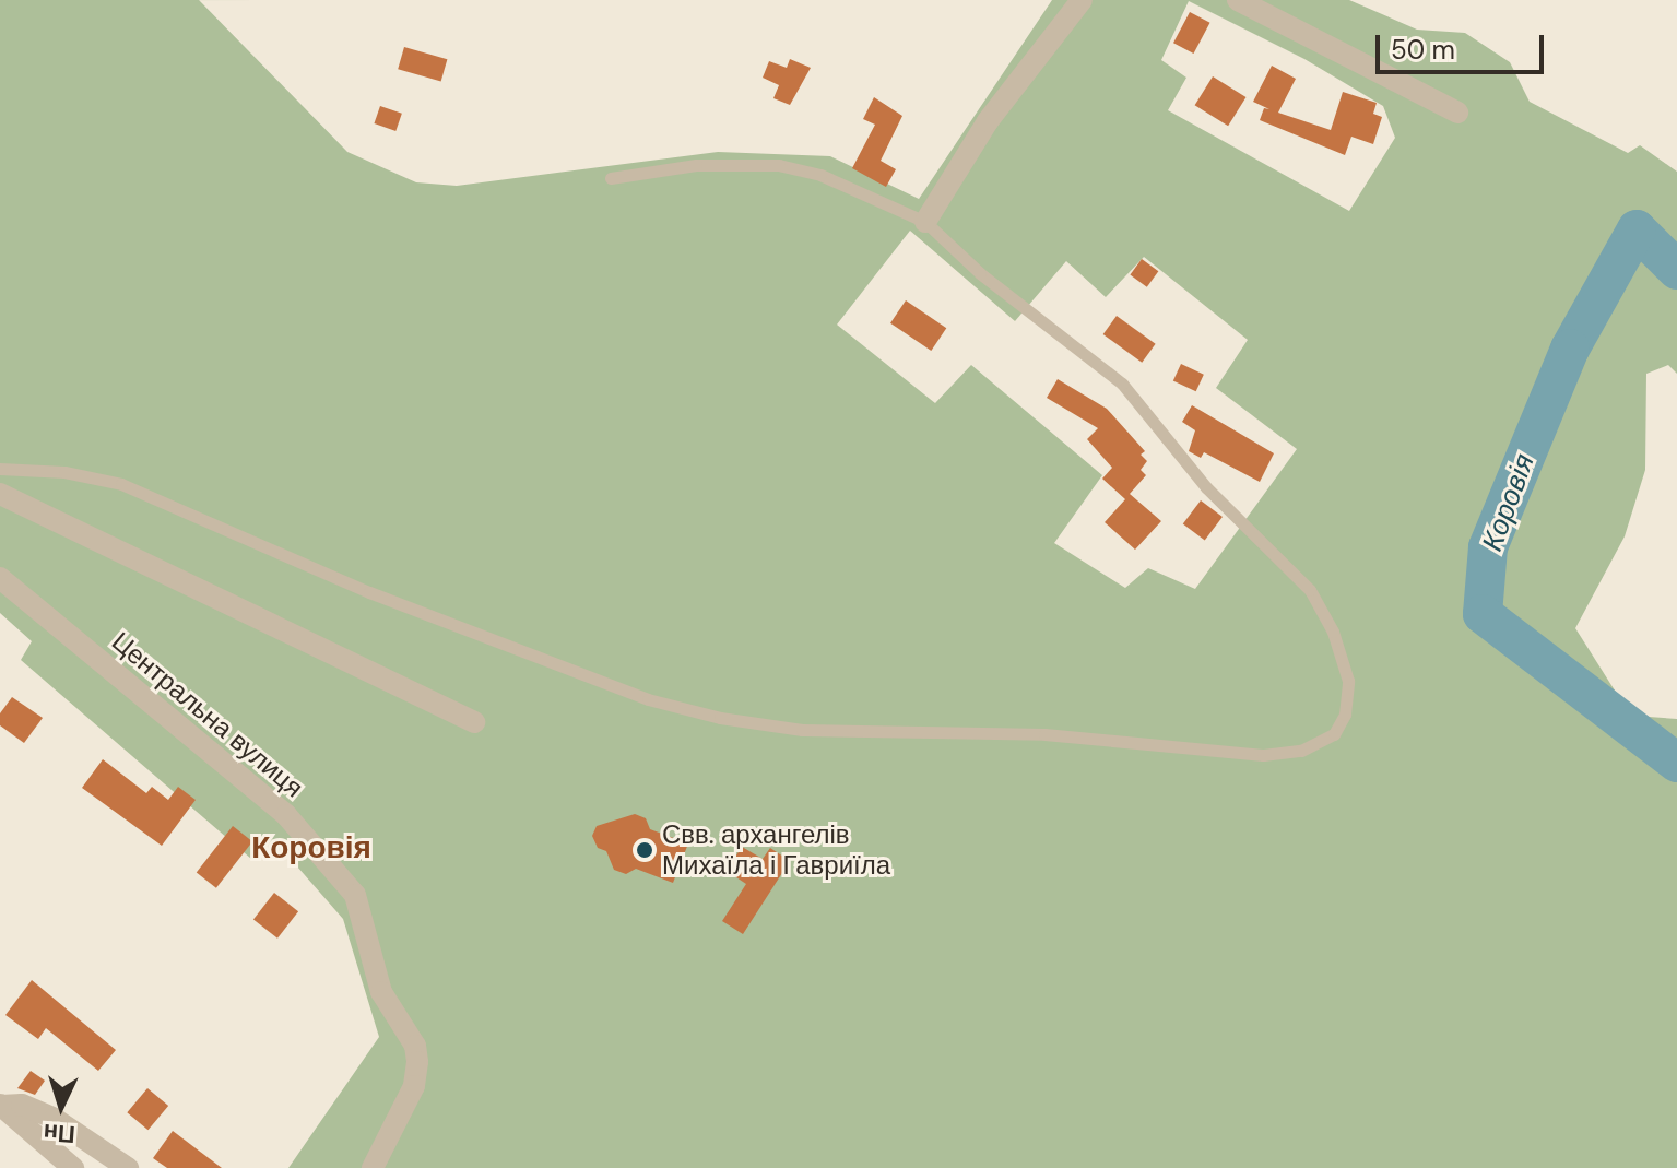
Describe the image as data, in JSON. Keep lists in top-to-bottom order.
{
  "streets": {
    "street": ["Центральна вулиця"]
  },
  "districts": ["Коровія"],
  "water": ["Коровія"],
  "places": ["Свв. архангелів Михаїла і Гавриїла"],
  "scale_bar": "50 m",
  "north": "bottom"
}
